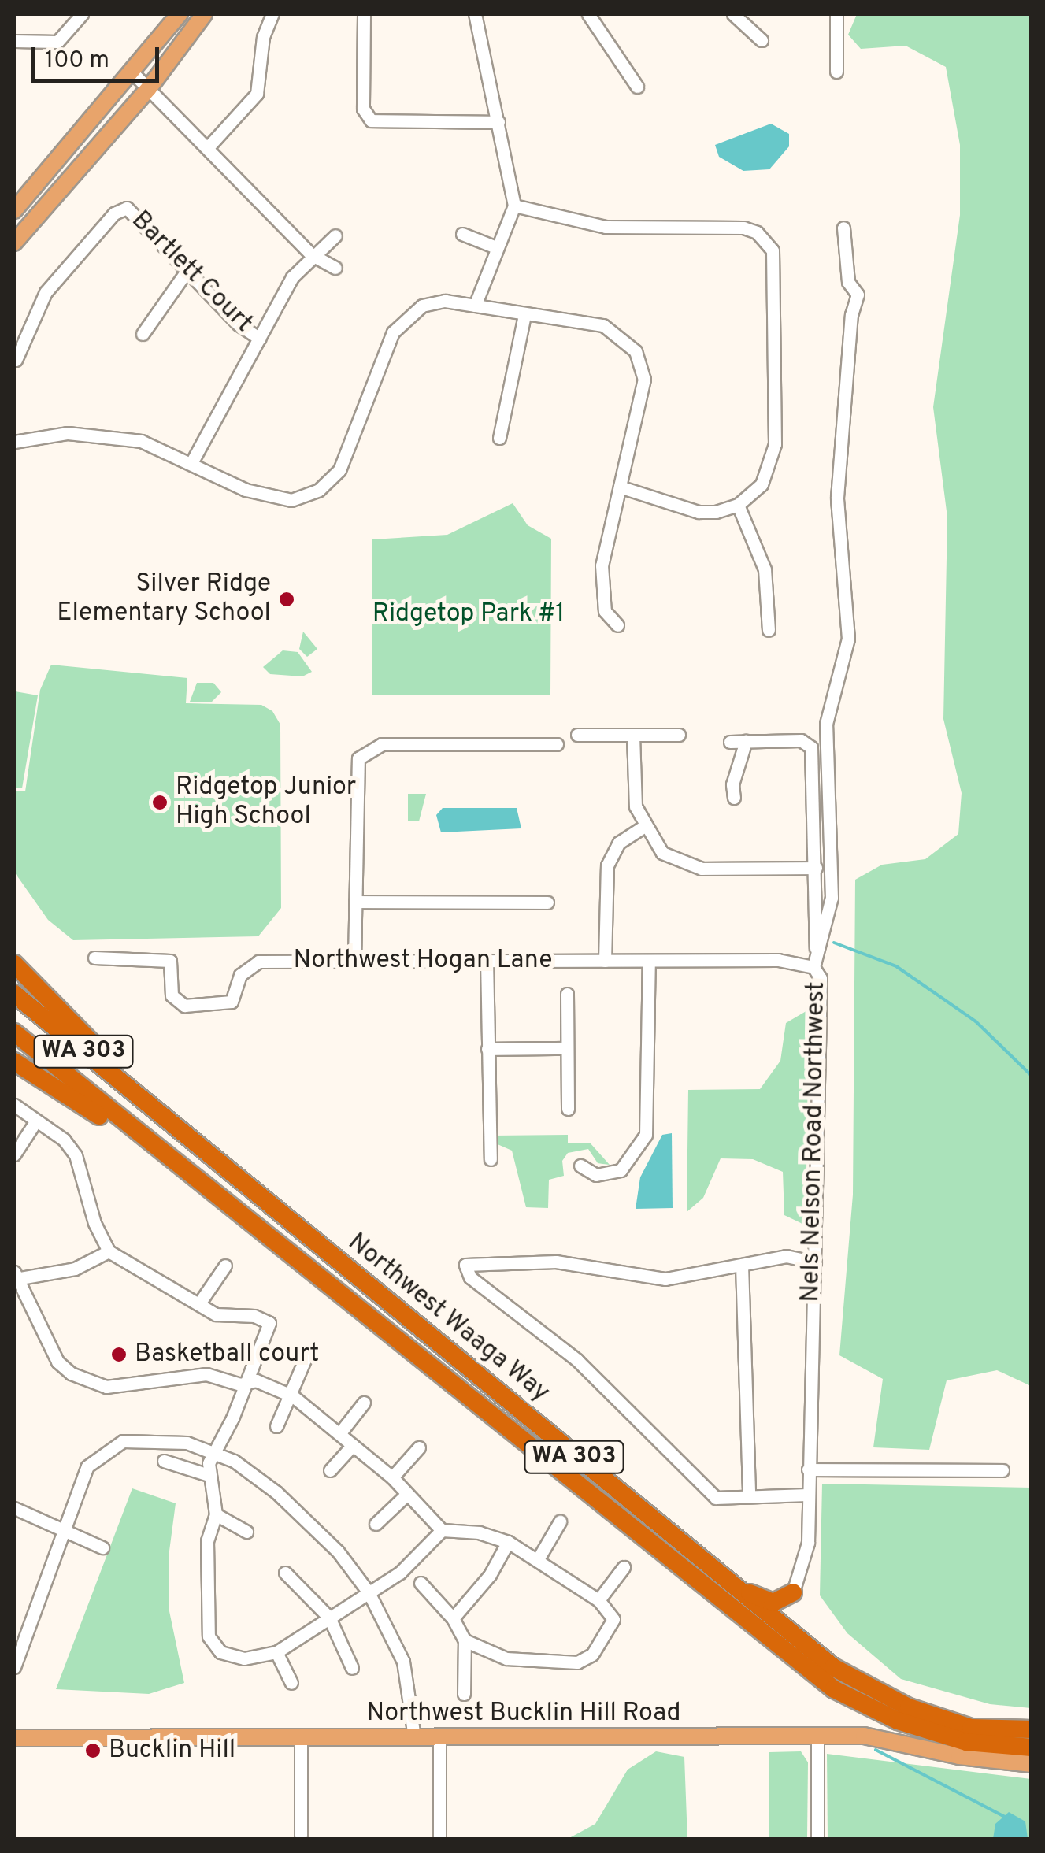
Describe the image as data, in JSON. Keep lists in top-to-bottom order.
{
  "streets": {
    "highway": ["WA 303", "Northwest Waaga Way"],
    "main road": ["Northwest Bucklin Hill Road"],
    "street": ["Bartlett Court", "Northwest Hogan Lane", "Nels Nelson Road Northwest"]
  },
  "crossings": [
    ["Northwest Hogan Lane", "Nels Nelson Road Northwest"]
  ],
  "parks": ["Ridgetop Park #1"],
  "places": [
    "Silver Ridge Elementary School",
    "Ridgetop Junior High School",
    "Basketball court",
    "Bucklin Hill"
  ],
  "scale_bar": "100 m"
}
